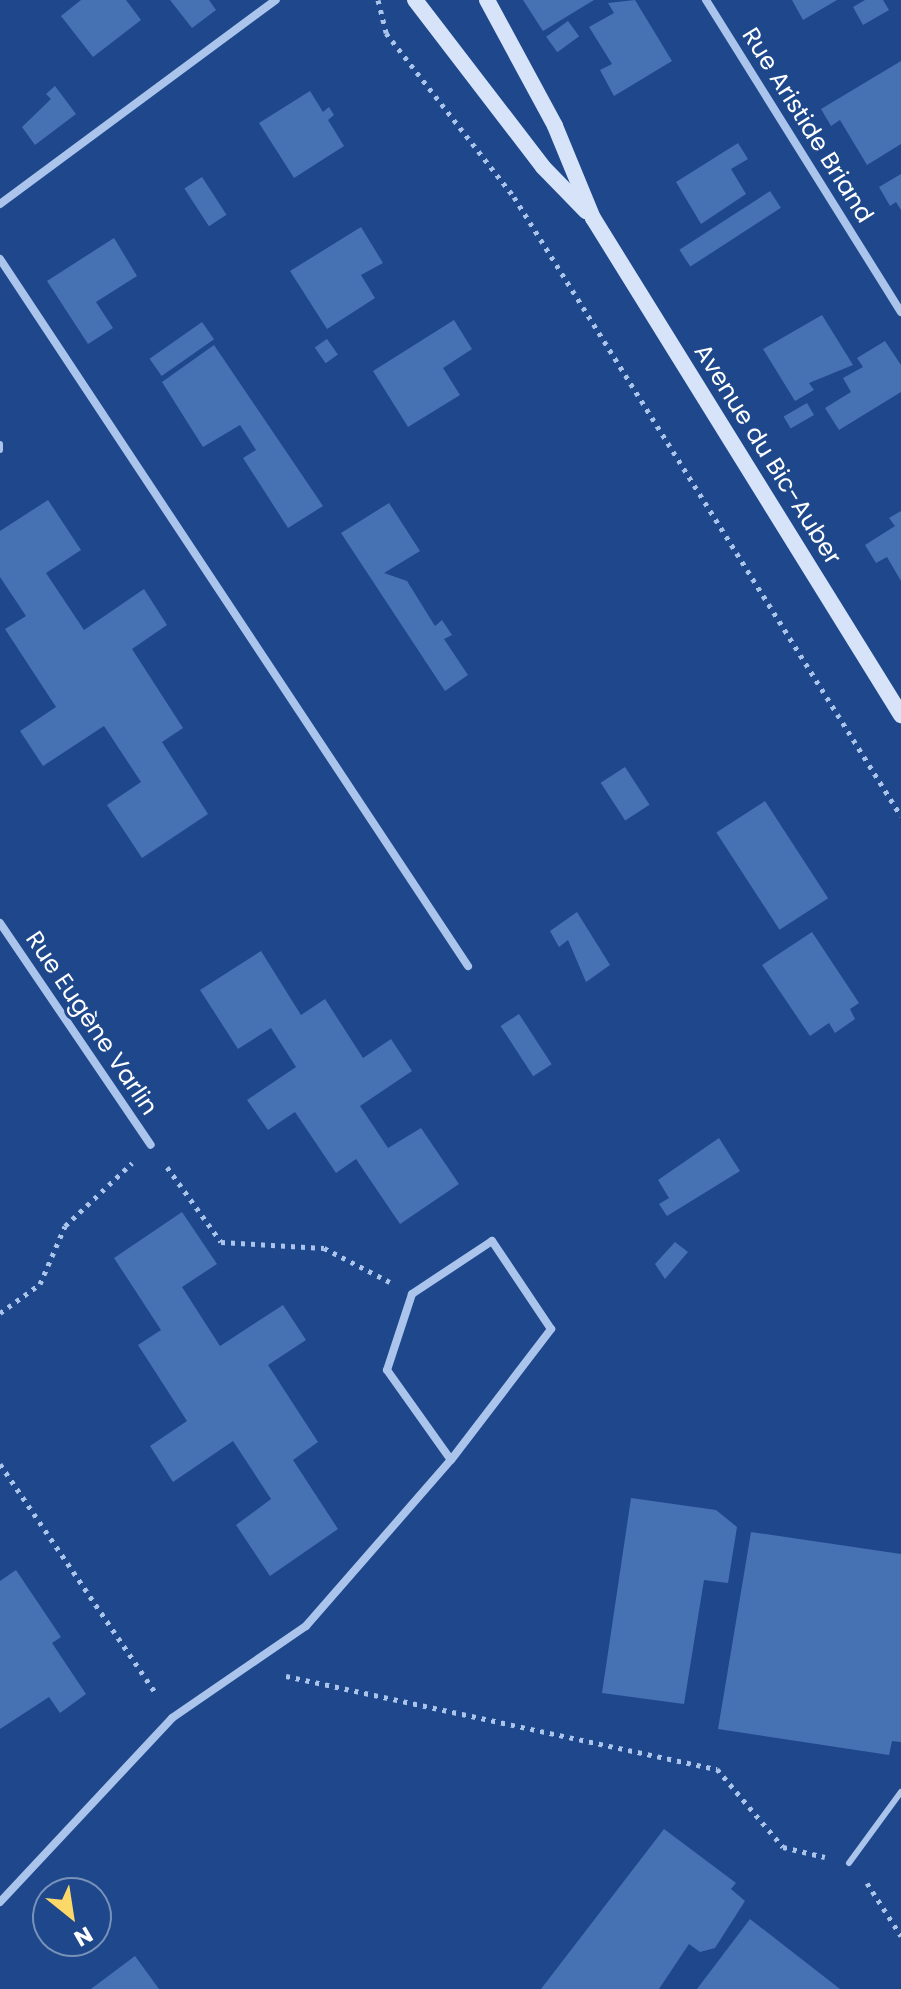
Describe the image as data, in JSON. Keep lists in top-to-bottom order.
{
  "streets": {
    "main road": ["Avenue du Bic-Auber"],
    "street": ["Rue Aristide Briand", "Rue Eugène Varlin"]
  },
  "north": "bottom right"
}
